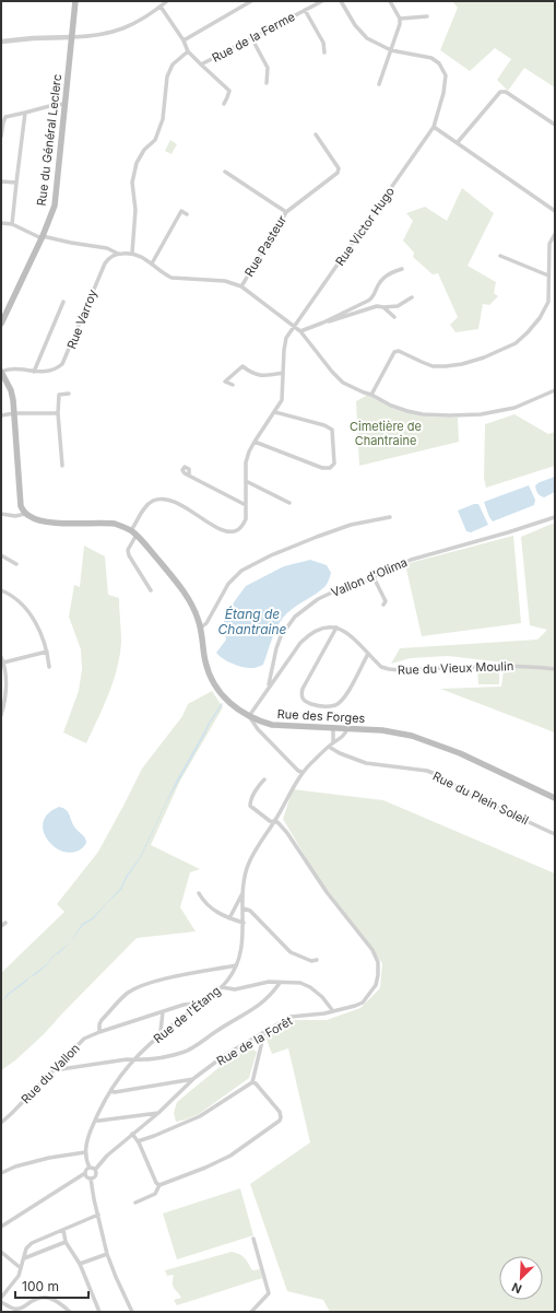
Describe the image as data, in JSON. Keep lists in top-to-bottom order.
{
  "streets": {
    "main road": ["Rue du Général Leclerc", "Rue des Forges"],
    "street": [
      "Rue de la Ferme",
      "Rue Victor Hugo",
      "Rue Pasteur",
      "Rue Varroy",
      "Vallon d'Olima",
      "Rue du Vieux Moulin",
      "Rue du Plein Soleil",
      "Rue de l'Étang",
      "Rue de la Forêt",
      "Rue du Vallon"
    ]
  },
  "crossings": [
    ["Rue Victor Hugo", "Rue des Forges"],
    ["Vallon d'Olima", "Rue des Forges"],
    ["Rue des Forges", "Rue de l'Étang"],
    ["Rue du Plein Soleil", "Rue de l'Étang"],
    ["Rue de l'Étang", "Rue de la Forêt"],
    ["Rue de l'Étang", "Rue du Vallon"]
  ],
  "water": ["Étang de Chantraine"],
  "parks": ["Cimetière de Chantraine"],
  "scale_bar": "100 m",
  "north": "bottom left"
}
